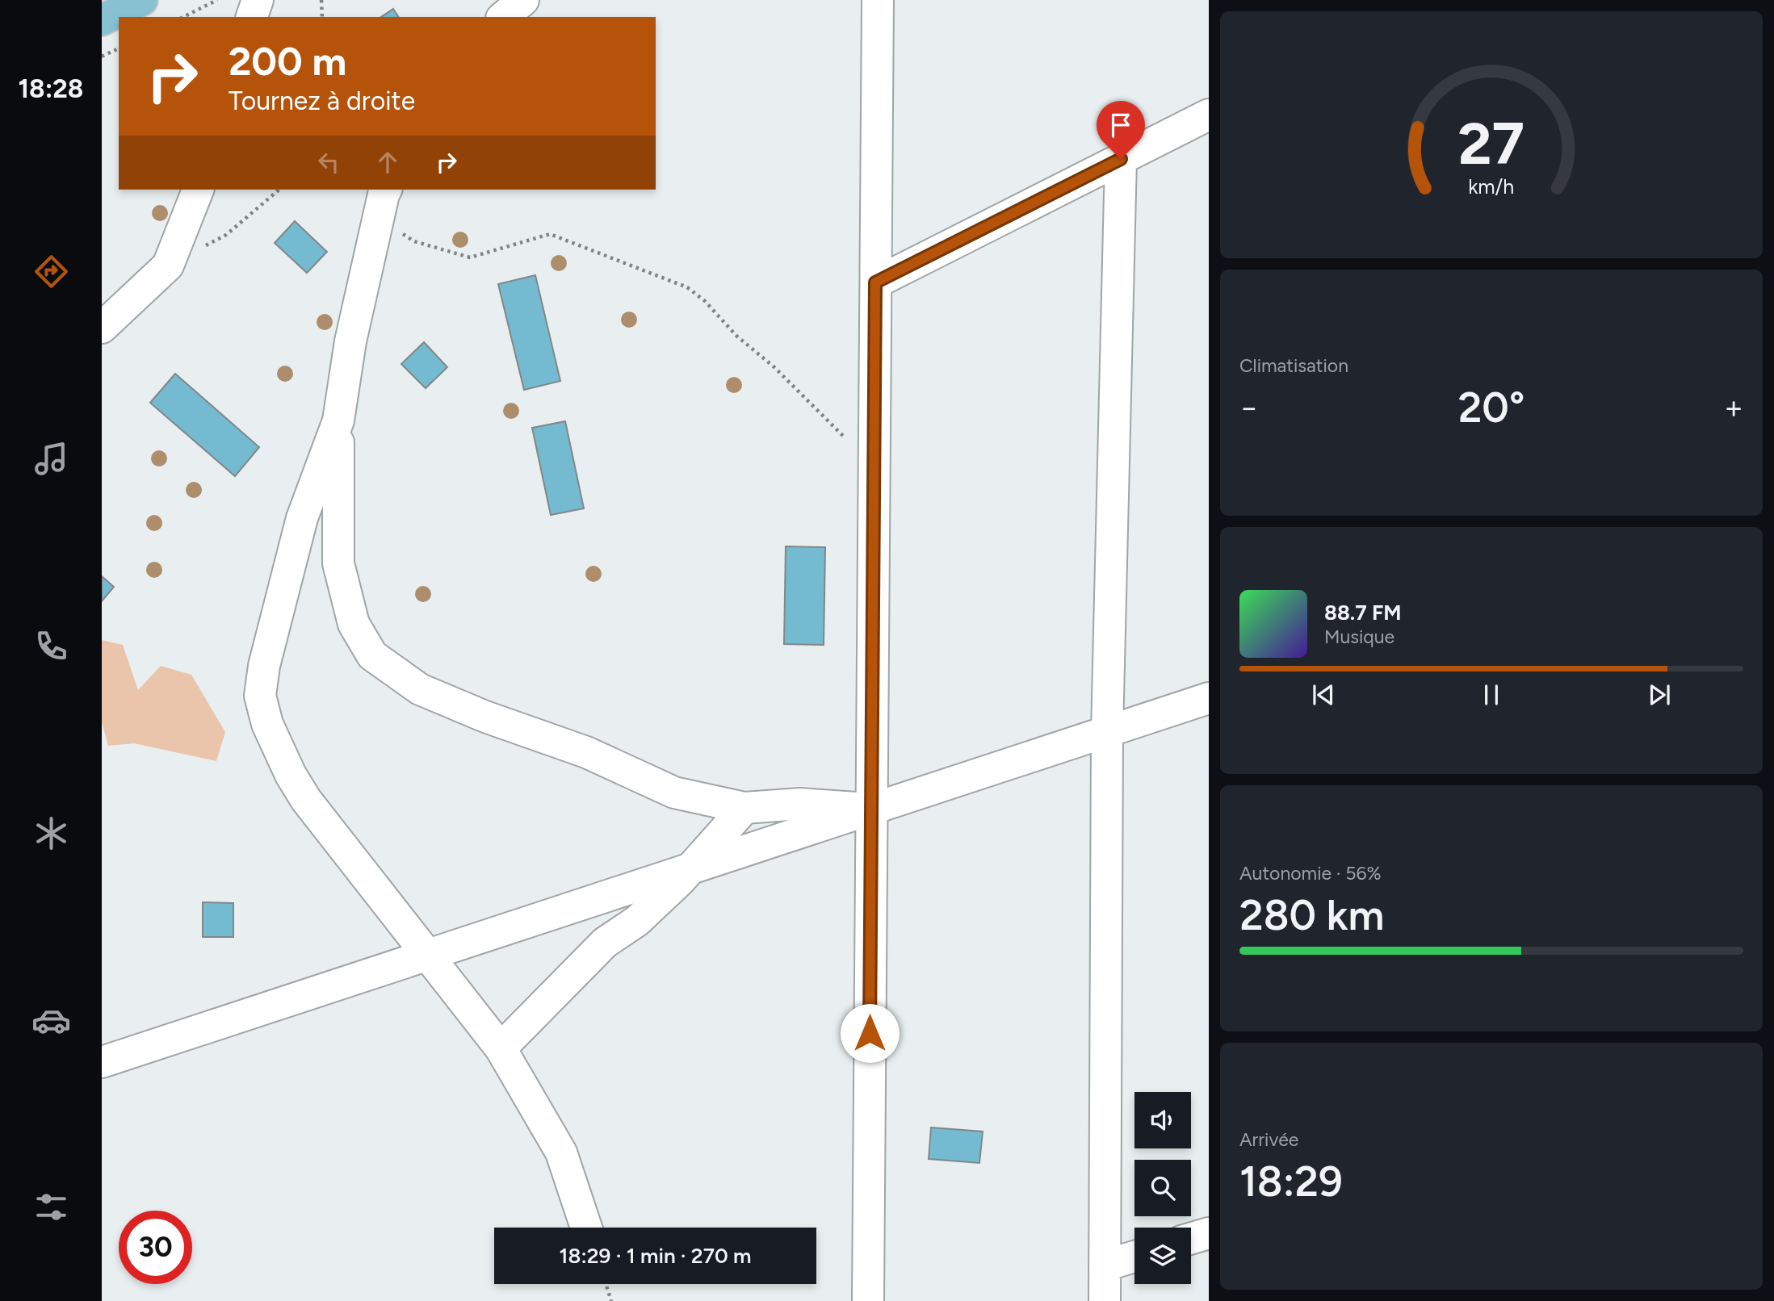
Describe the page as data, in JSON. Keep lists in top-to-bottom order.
{
  "page": {
    "tabs": "18:28",
    "turn": ["200 m", "Tournez à droite"],
    "tile": [
      "Climatisation",
      ["Autonomie · 56%", "280 km"],
      ["Arrivée", "18:29"]
    ],
    "heat": ["−", "20°", "+"],
    "song": ["88.7 FM", "Musique"],
    "limit": "30",
    "trip": "18:29 · 1 min · 270 m",
    "gauge": ["27", "km/h"]
  }
}
